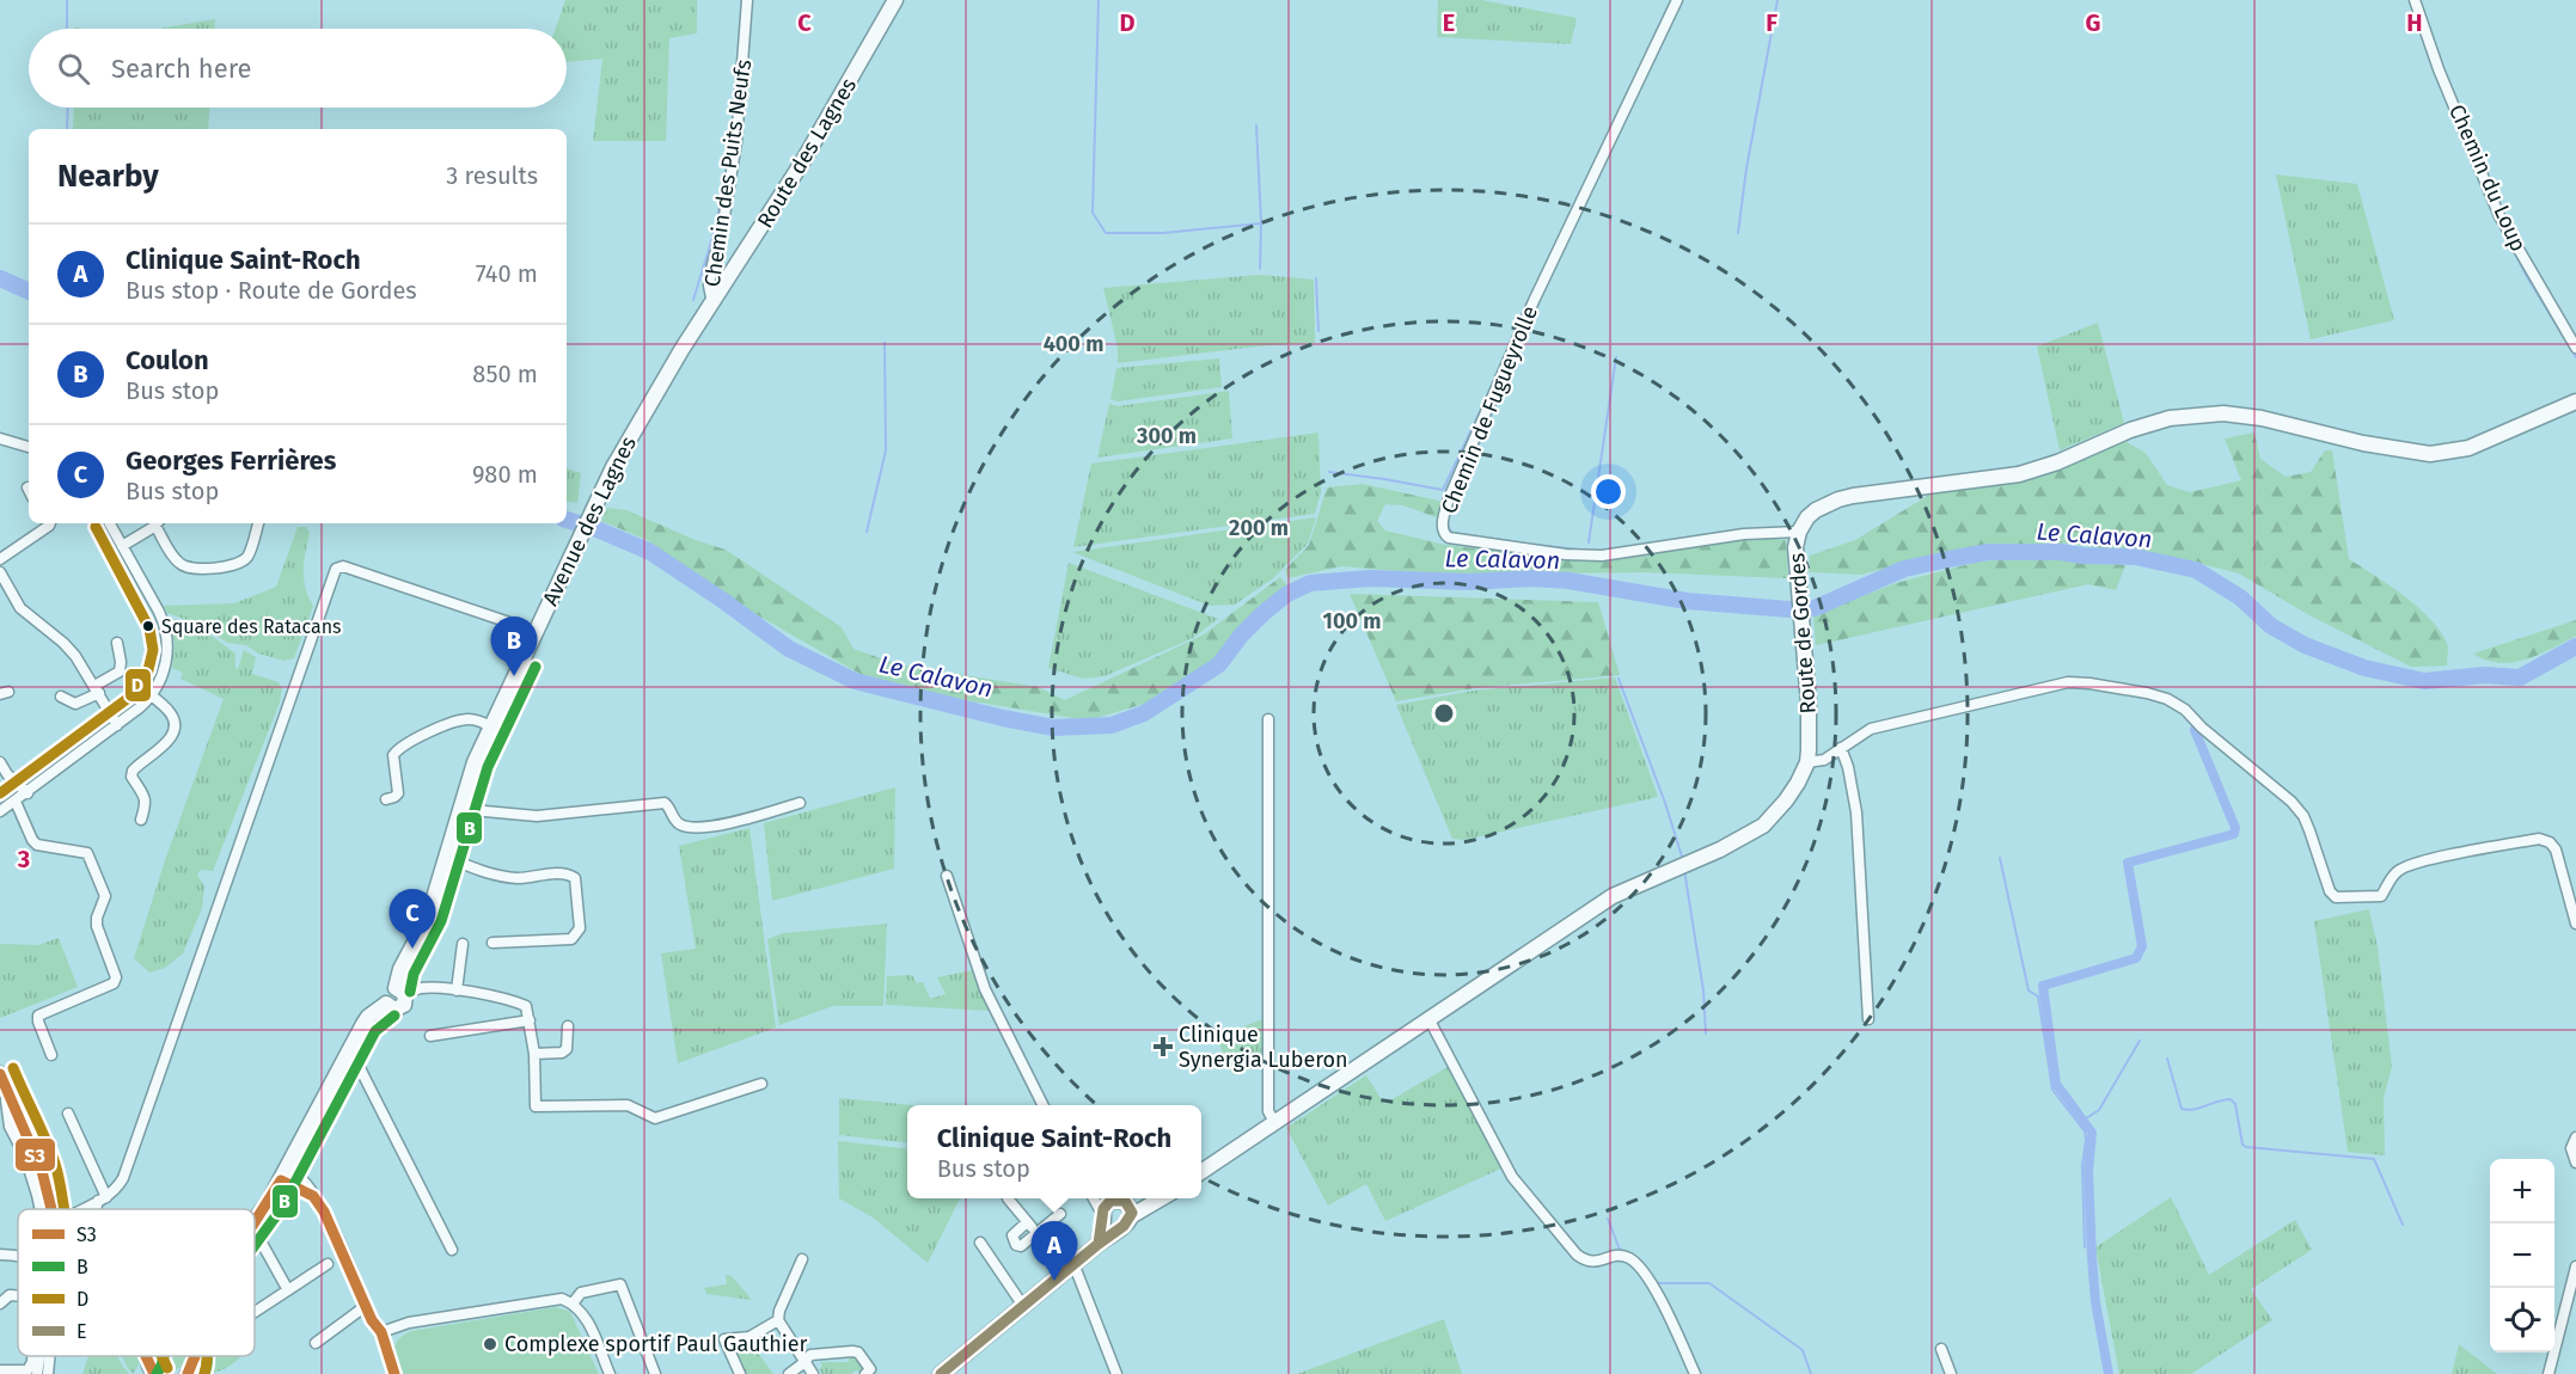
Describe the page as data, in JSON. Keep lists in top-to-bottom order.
{
  "streets": {
    "street": [
      "Route des Lagnes",
      "Chemin des Puits Neufs",
      "Chemin du Loup",
      "Chemin de Fugueyrolle",
      "Avenue des Lagnes",
      "Route de Gordes"
    ]
  },
  "crossings": [
    ["Route des Lagnes", "Chemin des Puits Neufs"],
    ["Route des Lagnes", "Avenue des Lagnes"],
    ["Chemin des Puits Neufs", "Avenue des Lagnes"],
    ["Chemin de Fugueyrolle", "Route de Gordes"]
  ],
  "water": ["Le Calavon"],
  "places": {
    "other": ["Square des Ratacans", "Complexe sportif Paul Gauthier"],
    "health": ["Clinique Synergia Luberon"]
  },
  "lines": [
    "transit line D",
    "transit line B",
    "transit line S3",
    "transit line E"
  ],
  "legend": [
    "S3",
    "B",
    "D",
    "E"
  ],
  "page": {
    "search": "Search here",
    "heading": ["Nearby", "3 results"],
    "list": [
      {
        "mark": "A",
        "name": "Clinique Saint-Roch",
        "note": "Bus stop · Route de Gordes",
        "value": "740 m"
      },
      {
        "mark": "B",
        "name": "Coulon",
        "note": "Bus stop",
        "value": "850 m"
      },
      {
        "mark": "C",
        "name": "Georges Ferrières",
        "note": "Bus stop",
        "value": "980 m"
      }
    ],
    "pins": ["B", "C", "A"],
    "popup": ["Clinique Saint-Roch", "Bus stop"],
    "map_buttons": ["+", "−"]
  },
  "grid": {
    "columns": [
      "C",
      "D",
      "E",
      "F",
      "G",
      "H"
    ],
    "rows": ["3"]
  },
  "rings": [
    "400 m",
    "300 m",
    "200 m",
    "100 m"
  ]
}
